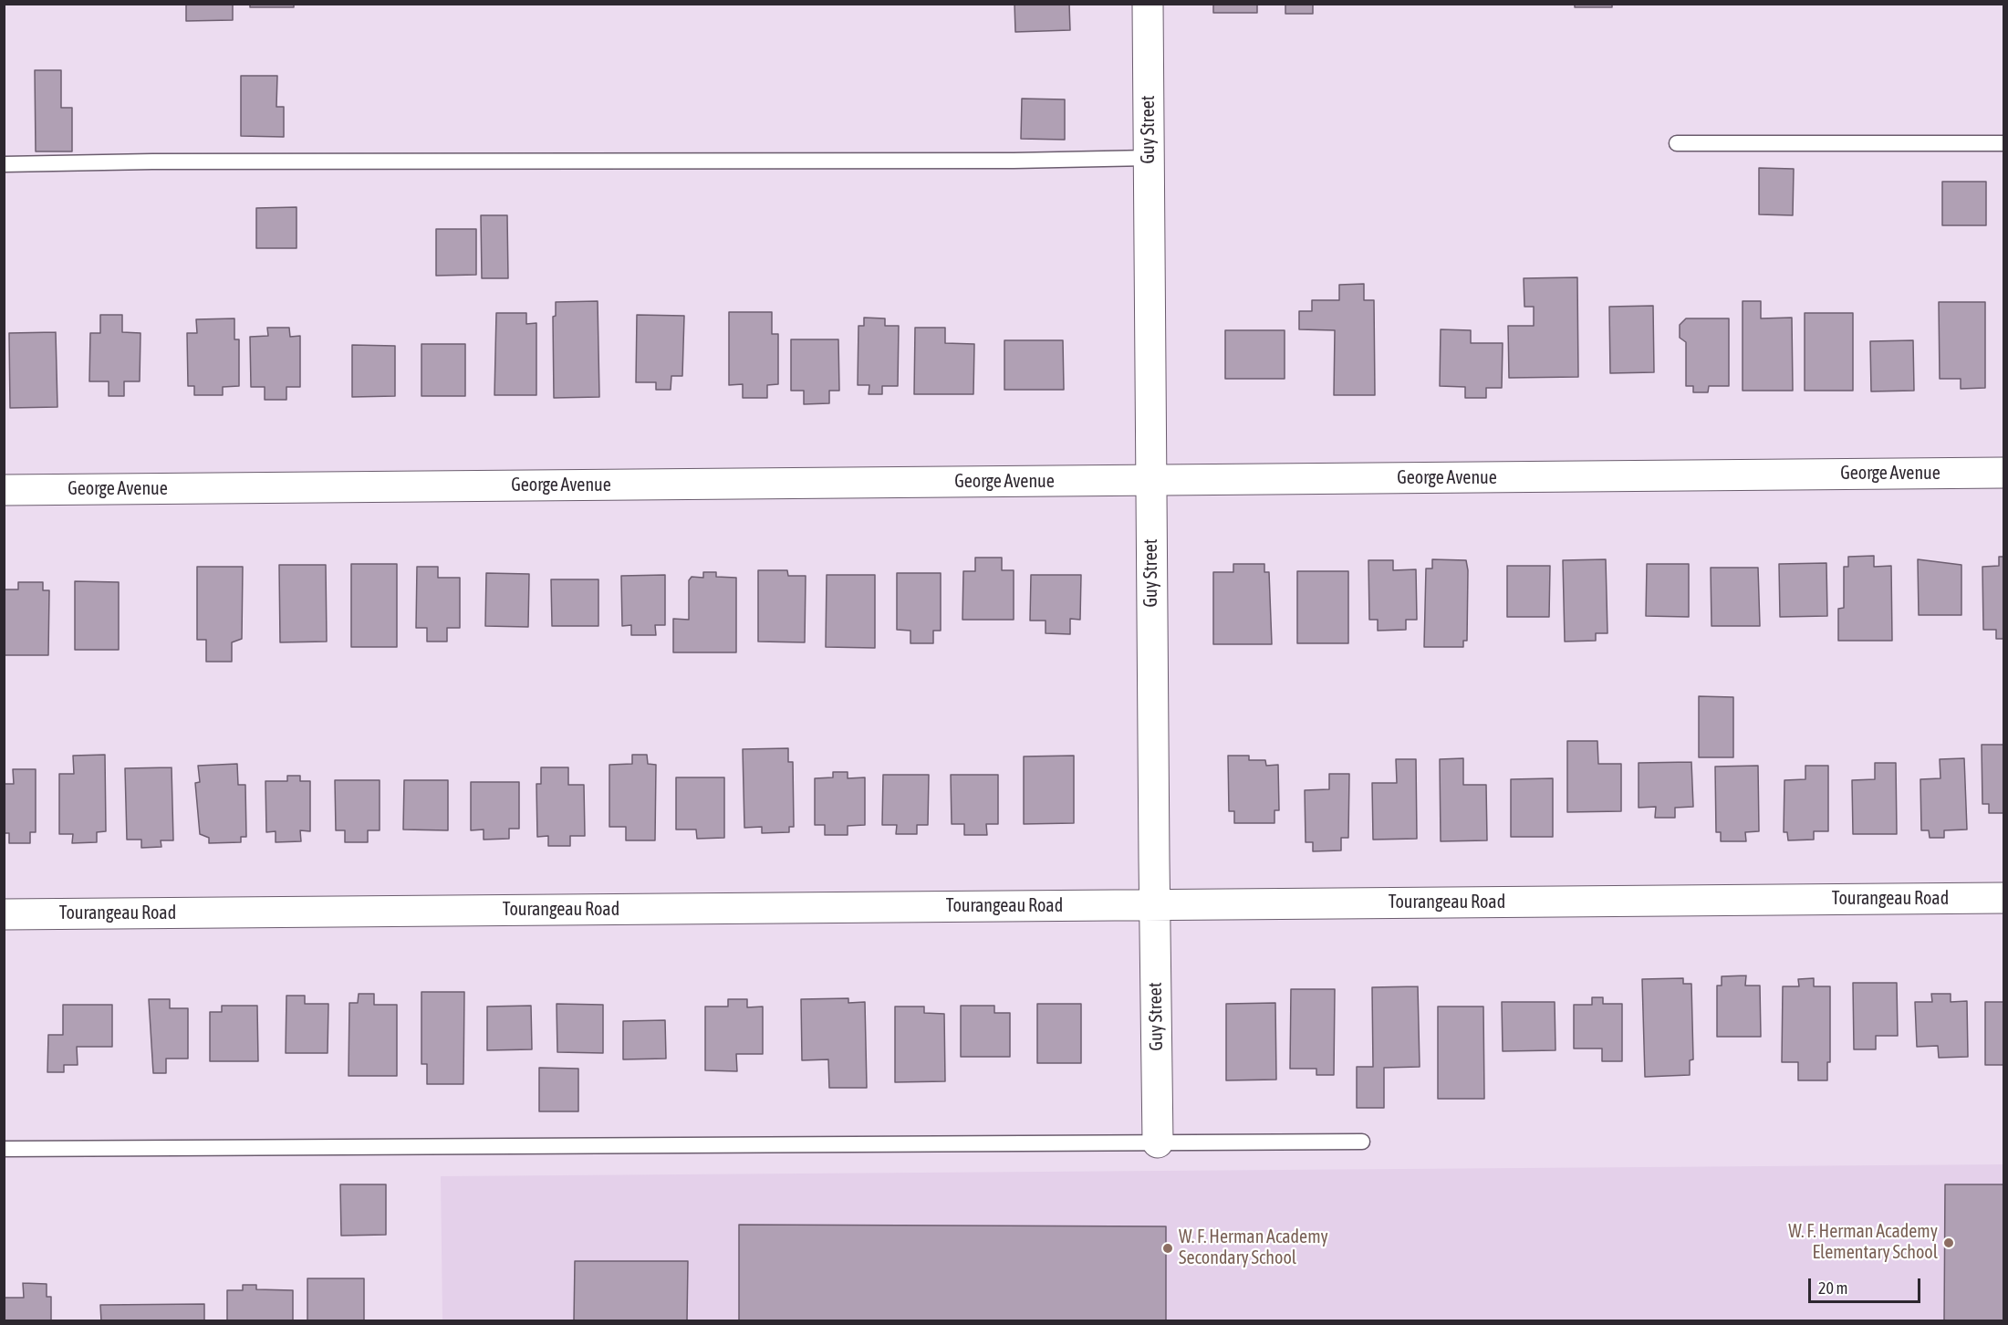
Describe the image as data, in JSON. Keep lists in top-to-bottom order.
{
  "streets": {
    "street": ["Guy Street", "George Avenue", "Tourangeau Road"]
  },
  "crossings": [
    ["Guy Street", "George Avenue"],
    ["Guy Street", "Tourangeau Road"]
  ],
  "places": ["W. F. Herman Academy Elementary School", "W. F. Herman Academy Secondary School"],
  "scale_bar": "20 m"
}
